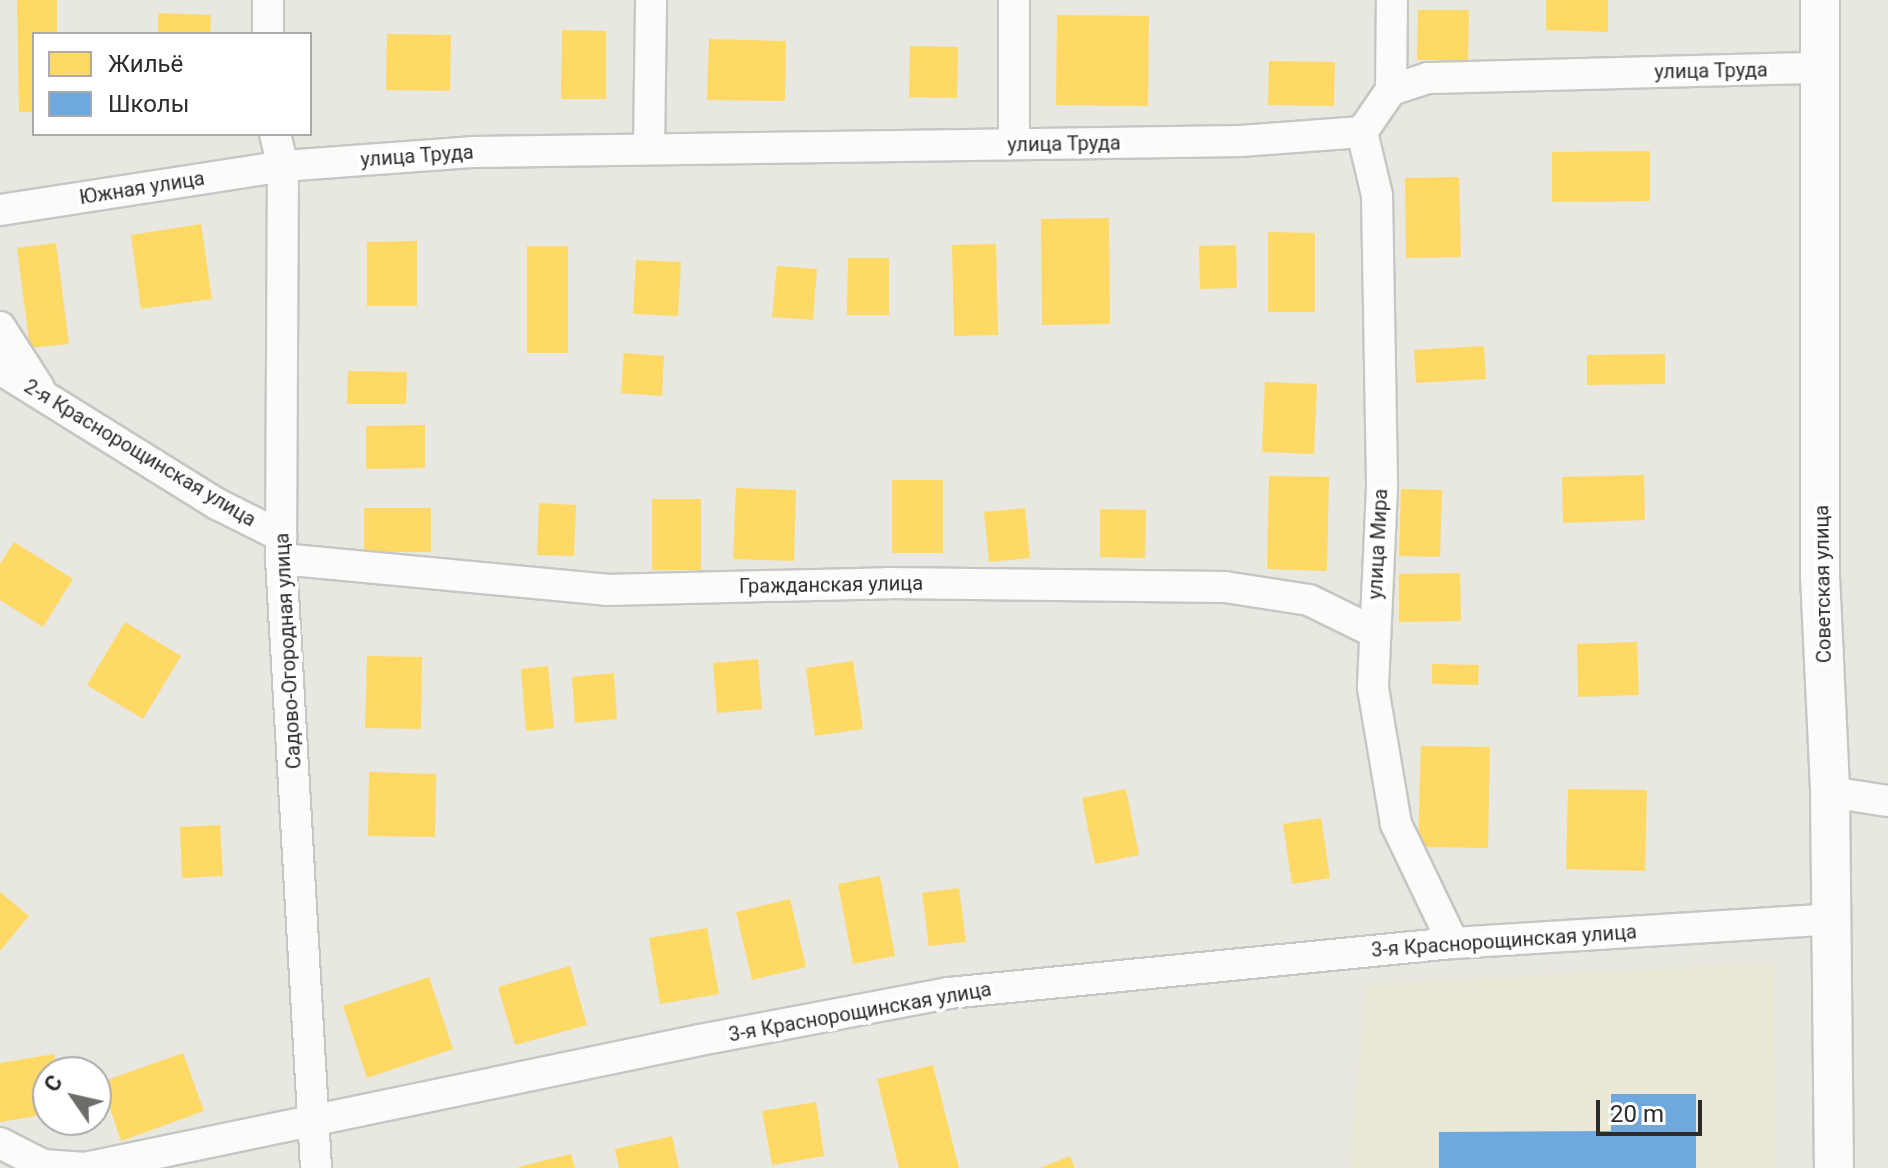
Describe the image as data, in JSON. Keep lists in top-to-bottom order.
{
  "streets": {
    "street": [
      "улица Труда",
      "Южная улица",
      "2-я Краснорощинская улица",
      "улица Мира",
      "Советская улица",
      "Гражданская улица",
      "Садово-Огородная улица",
      "3-я Краснорощинская улица"
    ]
  },
  "crossings": [
    ["улица Труда", "Южная улица"],
    ["улица Труда", "улица Мира"],
    ["улица Труда", "Советская улица"],
    ["улица Труда", "Садово-Огородная улица"],
    ["Южная улица", "Садово-Огородная улица"],
    ["2-я Краснорощинская улица", "Гражданская улица"],
    ["2-я Краснорощинская улица", "Садово-Огородная улица"],
    ["улица Мира", "Гражданская улица"],
    ["улица Мира", "3-я Краснорощинская улица"],
    ["Советская улица", "3-я Краснорощинская улица"],
    ["Гражданская улица", "Садово-Огородная улица"],
    ["Садово-Огородная улица", "3-я Краснорощинская улица"]
  ],
  "legend": ["Жильё", "Школы"],
  "scale_bar": "20 m",
  "north": "top left"
}
